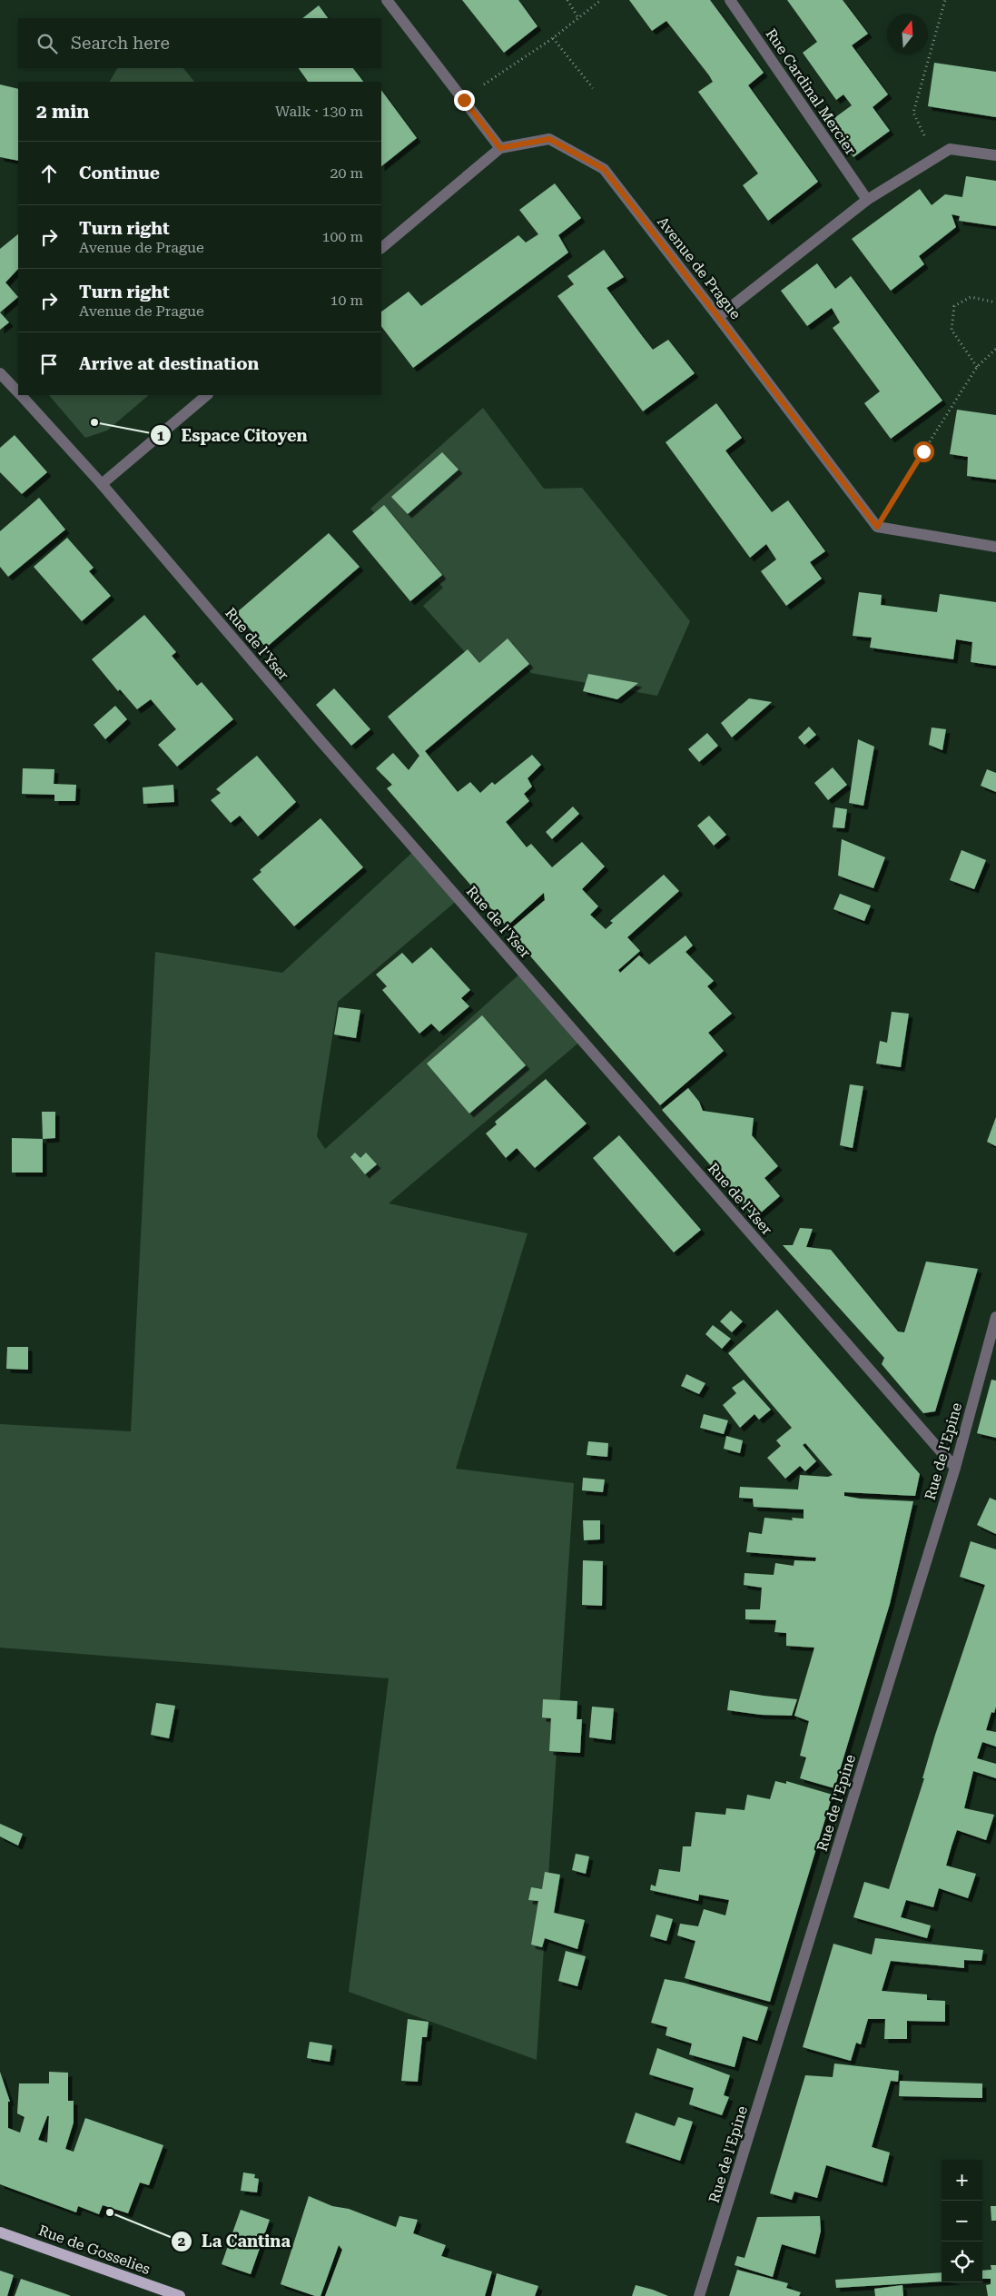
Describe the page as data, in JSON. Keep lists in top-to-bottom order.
{
  "streets": {
    "main road": ["Rue de Gosselies"],
    "street": [
      "Rue Cardinal Mercier",
      "Avenue de Prague",
      "Rue de l'Yser",
      "Rue de l'Epine"
    ]
  },
  "crossings": [
    ["Rue de l'Yser", "Rue de l'Epine"]
  ],
  "places": ["Espace Citoyen", "La Cantina"],
  "north": "top",
  "page": {
    "search": "Search here",
    "heading": ["2 min", "Walk · 130 m"],
    "list": [
      ["Continue", "20 m"],
      ["Turn right", "Avenue de Prague", "100 m"],
      ["Turn right", "Avenue de Prague", "10 m"],
      "Arrive at destination"
    ],
    "map_buttons": ["+", "−"]
  }
}
